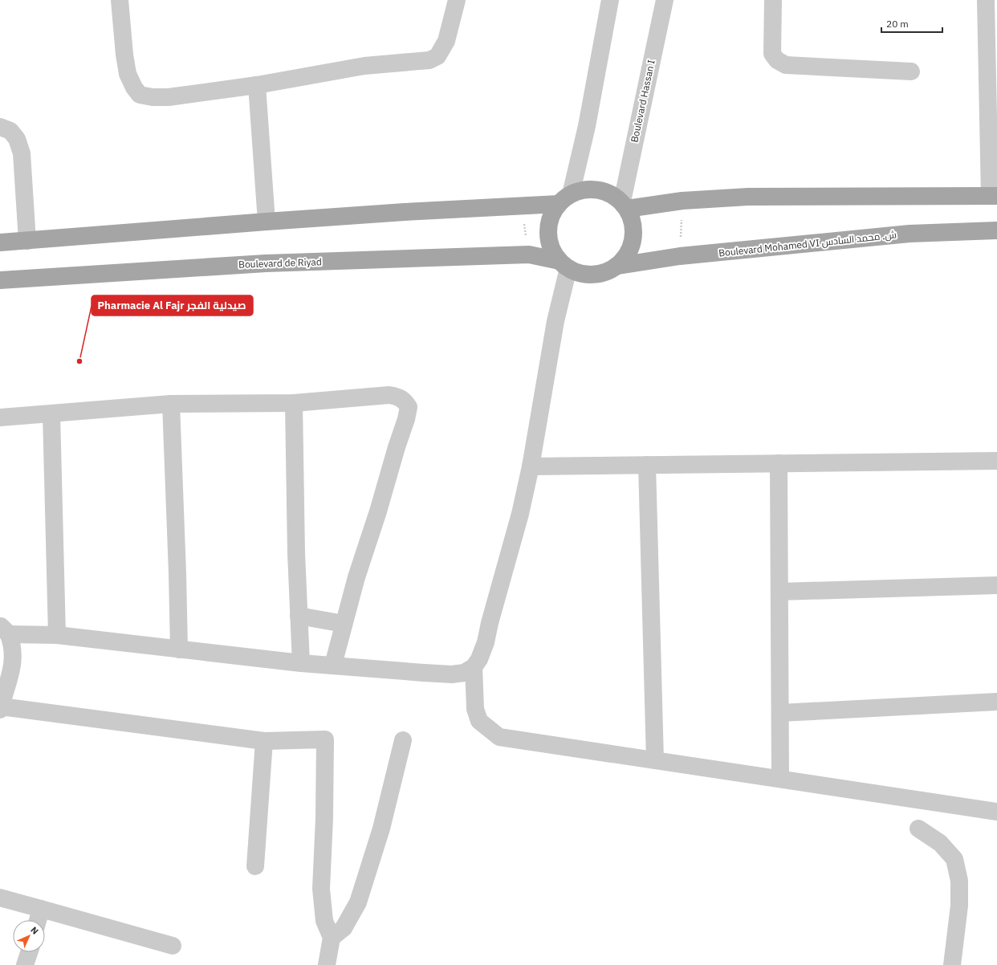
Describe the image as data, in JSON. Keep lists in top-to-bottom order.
{
  "streets": {
    "main road": ["Boulevard Mohamed VI ش. محمد السادس", "Boulevard de Riyad"],
    "street": ["Boulevard Hassan I"]
  },
  "crossings": [
    ["Boulevard Hassan I", "Boulevard Mohamed VI ش. محمد السادس"],
    ["Boulevard Hassan I", "Boulevard de Riyad"],
    ["Boulevard Mohamed VI ش. محمد السادس", "Boulevard de Riyad"]
  ],
  "places": ["Pharmacie Al Fajr صيدلية الفجر"],
  "scale_bar": "20 m",
  "north": "top right"
}
